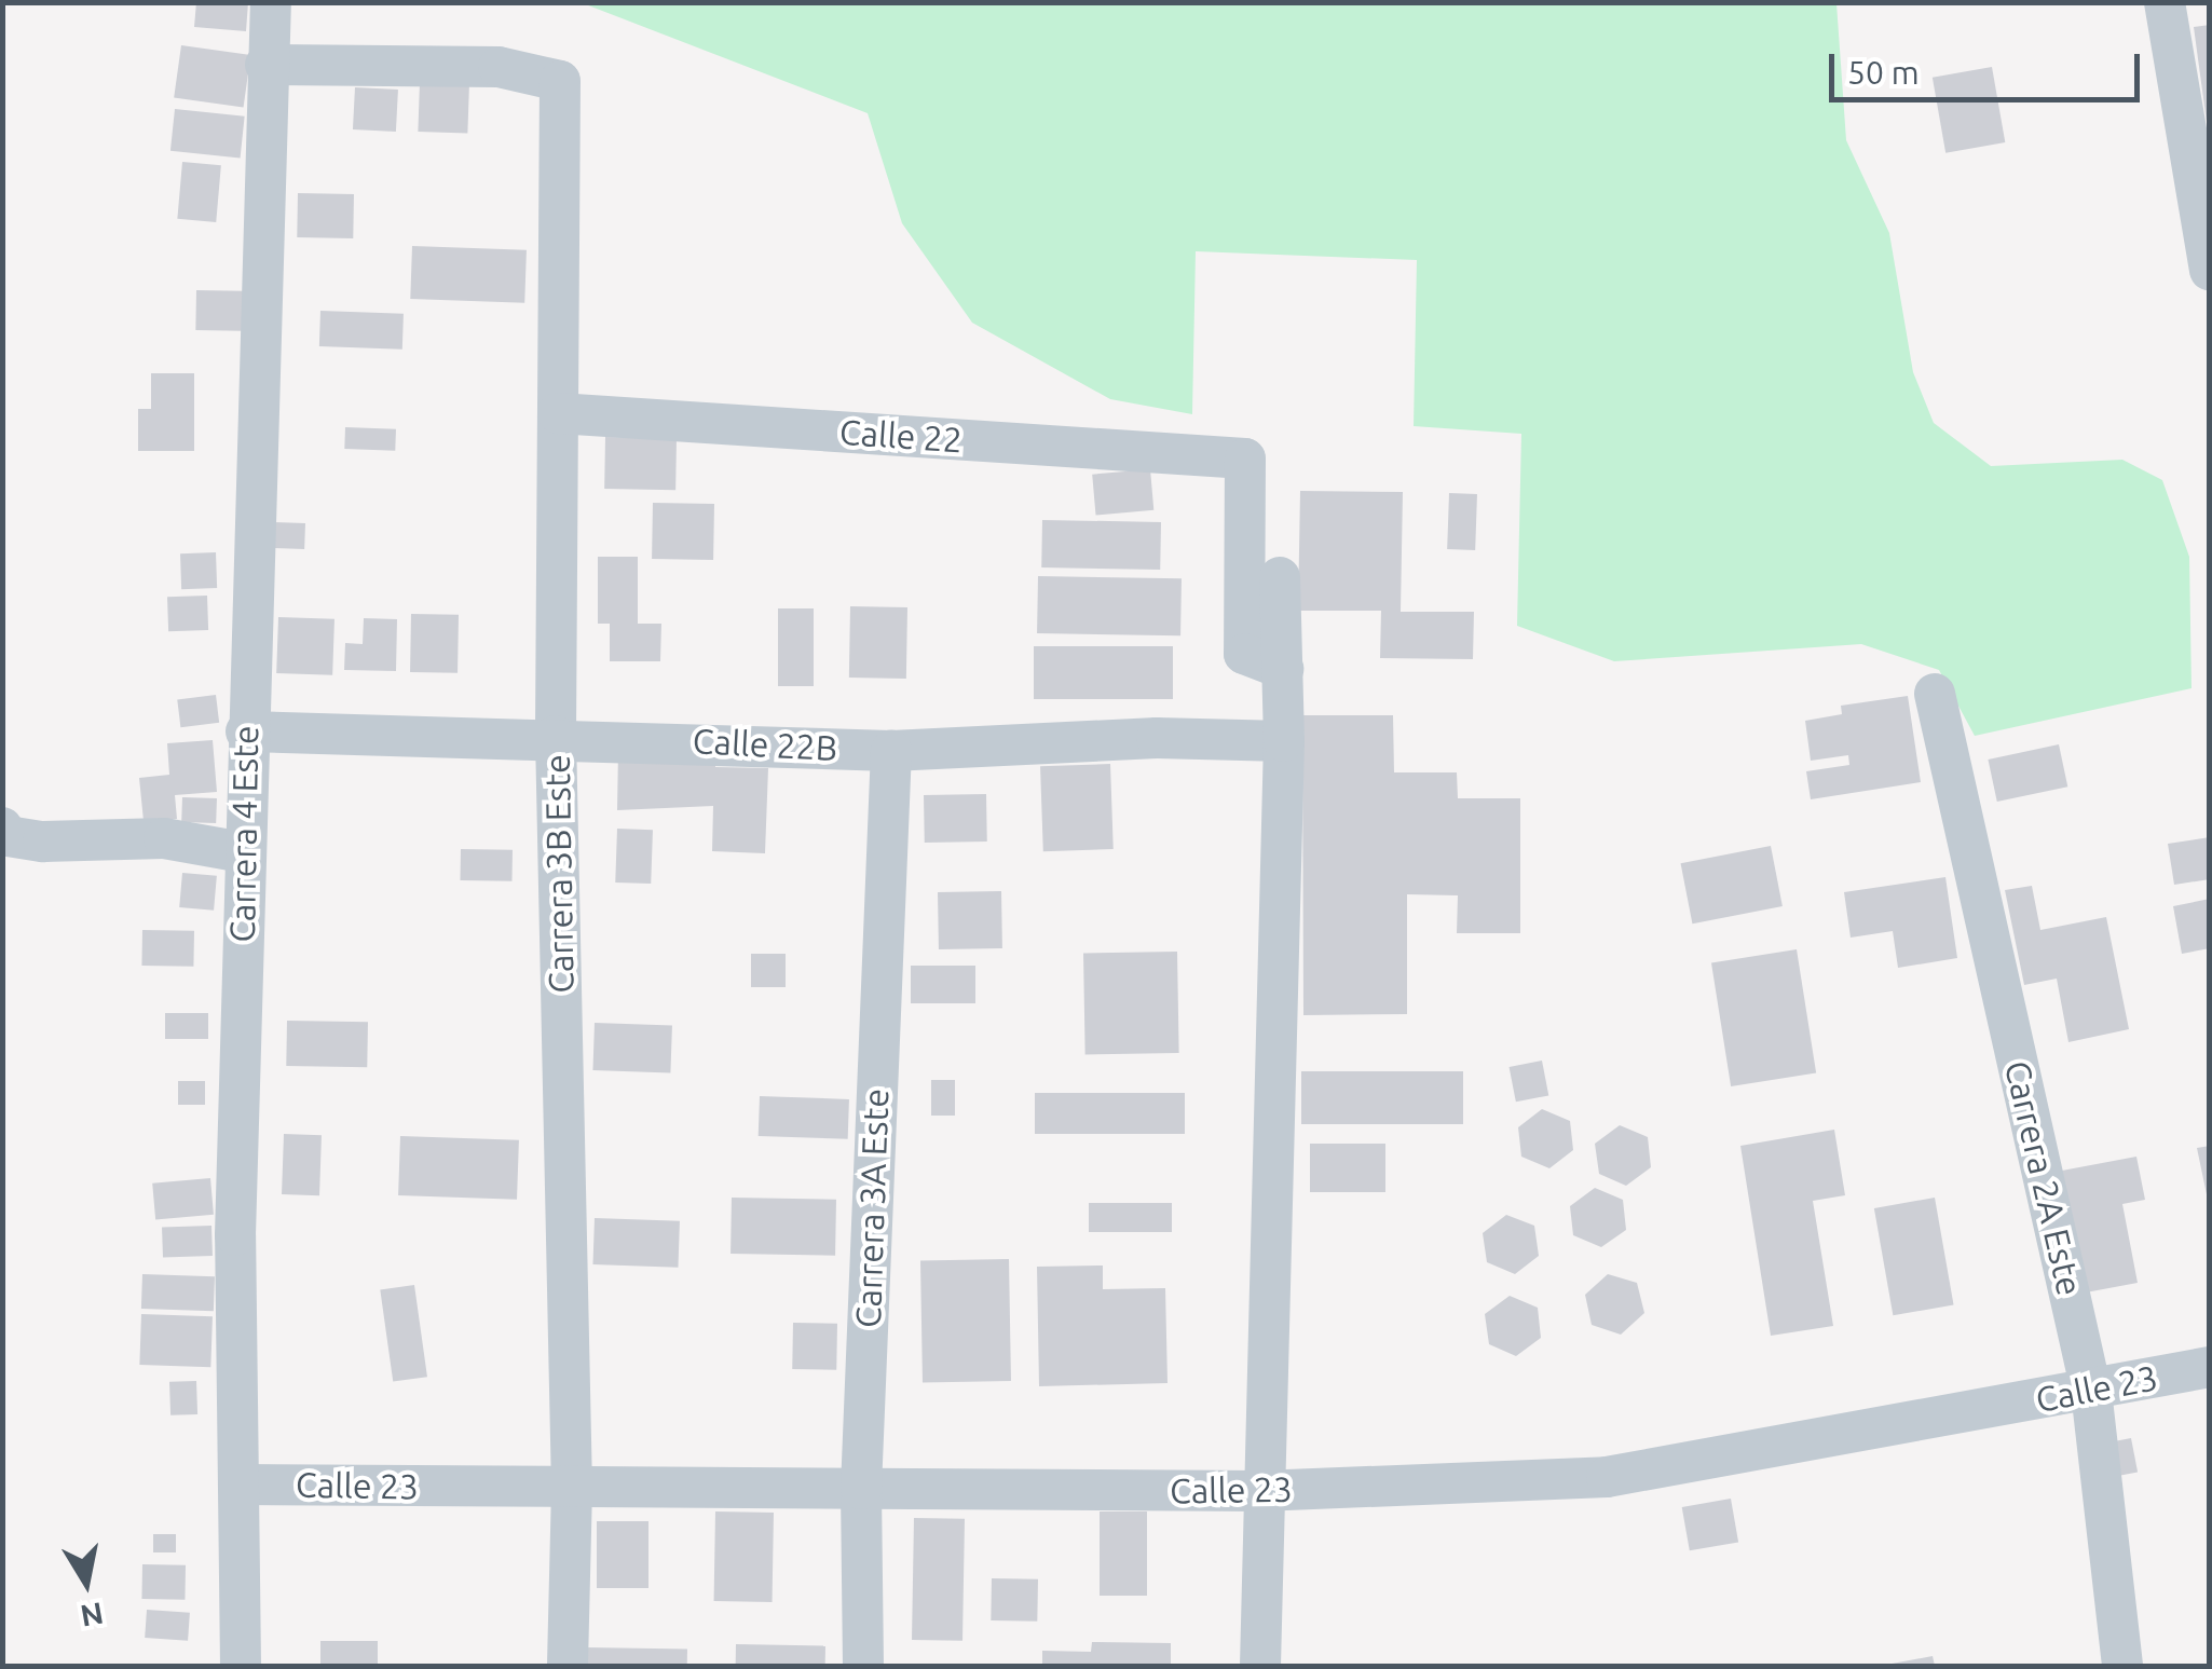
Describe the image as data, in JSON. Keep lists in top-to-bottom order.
{
  "streets": {
    "street": [
      "Calle 22",
      "Calle 22B",
      "Carrera 4 Este",
      "Carrera 3B Este",
      "Carrera 2A Este",
      "Carrera 3A Este",
      "Calle 23"
    ]
  },
  "crossings": [
    ["Calle 22", "Carrera 3B Este"],
    ["Calle 22B", "Carrera 4 Este"],
    ["Calle 22B", "Carrera 3B Este"],
    ["Calle 22B", "Carrera 3A Este"],
    ["Carrera 4 Este", "Carrera 3B Este"],
    ["Carrera 4 Este", "Calle 23"],
    ["Carrera 3B Este", "Calle 23"],
    ["Carrera 2A Este", "Calle 23"],
    ["Carrera 3A Este", "Calle 23"]
  ],
  "scale_bar": "50 m",
  "north": "bottom"
}
